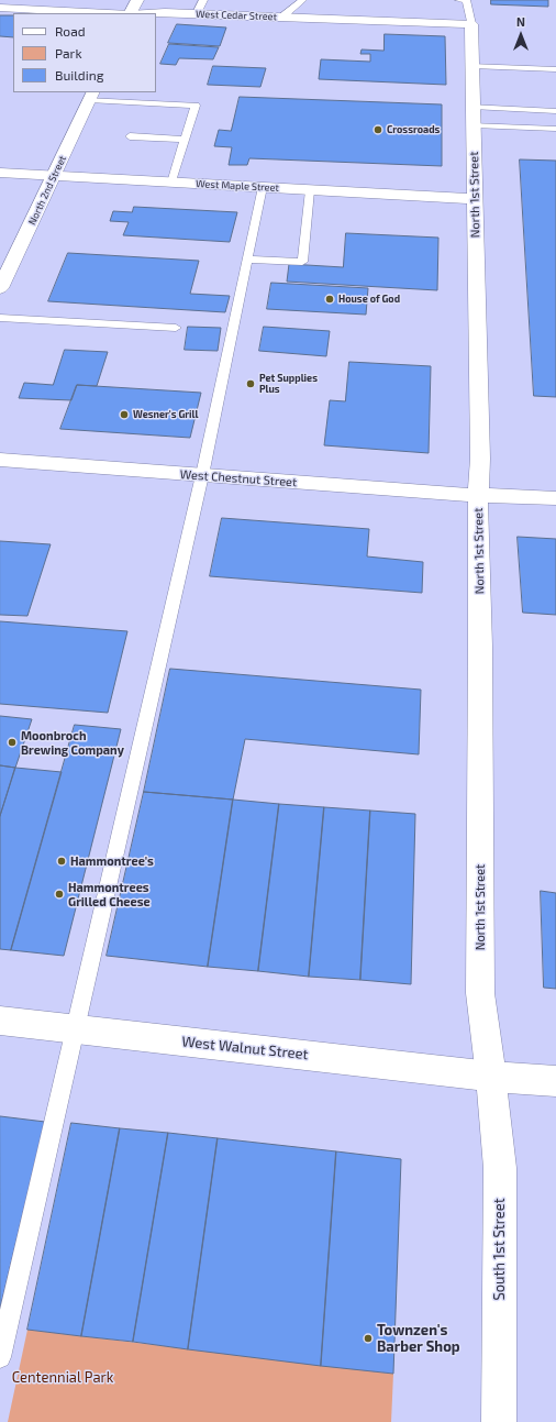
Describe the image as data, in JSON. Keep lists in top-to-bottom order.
{
  "streets": {
    "street": [
      "West Cedar Street",
      "West Maple Street",
      "North 2nd Street",
      "North 1st Street",
      "West Chestnut Street",
      "West Walnut Street",
      "South 1st Street"
    ]
  },
  "crossings": [
    ["West Cedar Street", "North 1st Street"],
    ["West Maple Street", "North 2nd Street"],
    ["West Maple Street", "North 1st Street"],
    ["North 1st Street", "West Chestnut Street"],
    ["North 1st Street", "West Walnut Street"],
    ["North 1st Street", "South 1st Street"],
    ["West Walnut Street", "South 1st Street"]
  ],
  "parks": ["Centennial Park"],
  "places": [
    "Crossroads",
    "House of God",
    "Pet Supplies Plus",
    "Wesner's Grill",
    "Moonbroch Brewing Company",
    "Hammontree's",
    "Hammontrees Grilled Cheese",
    "Townzen's Barber Shop"
  ],
  "legend": ["Road", "Park", "Building"],
  "north": "top"
}
